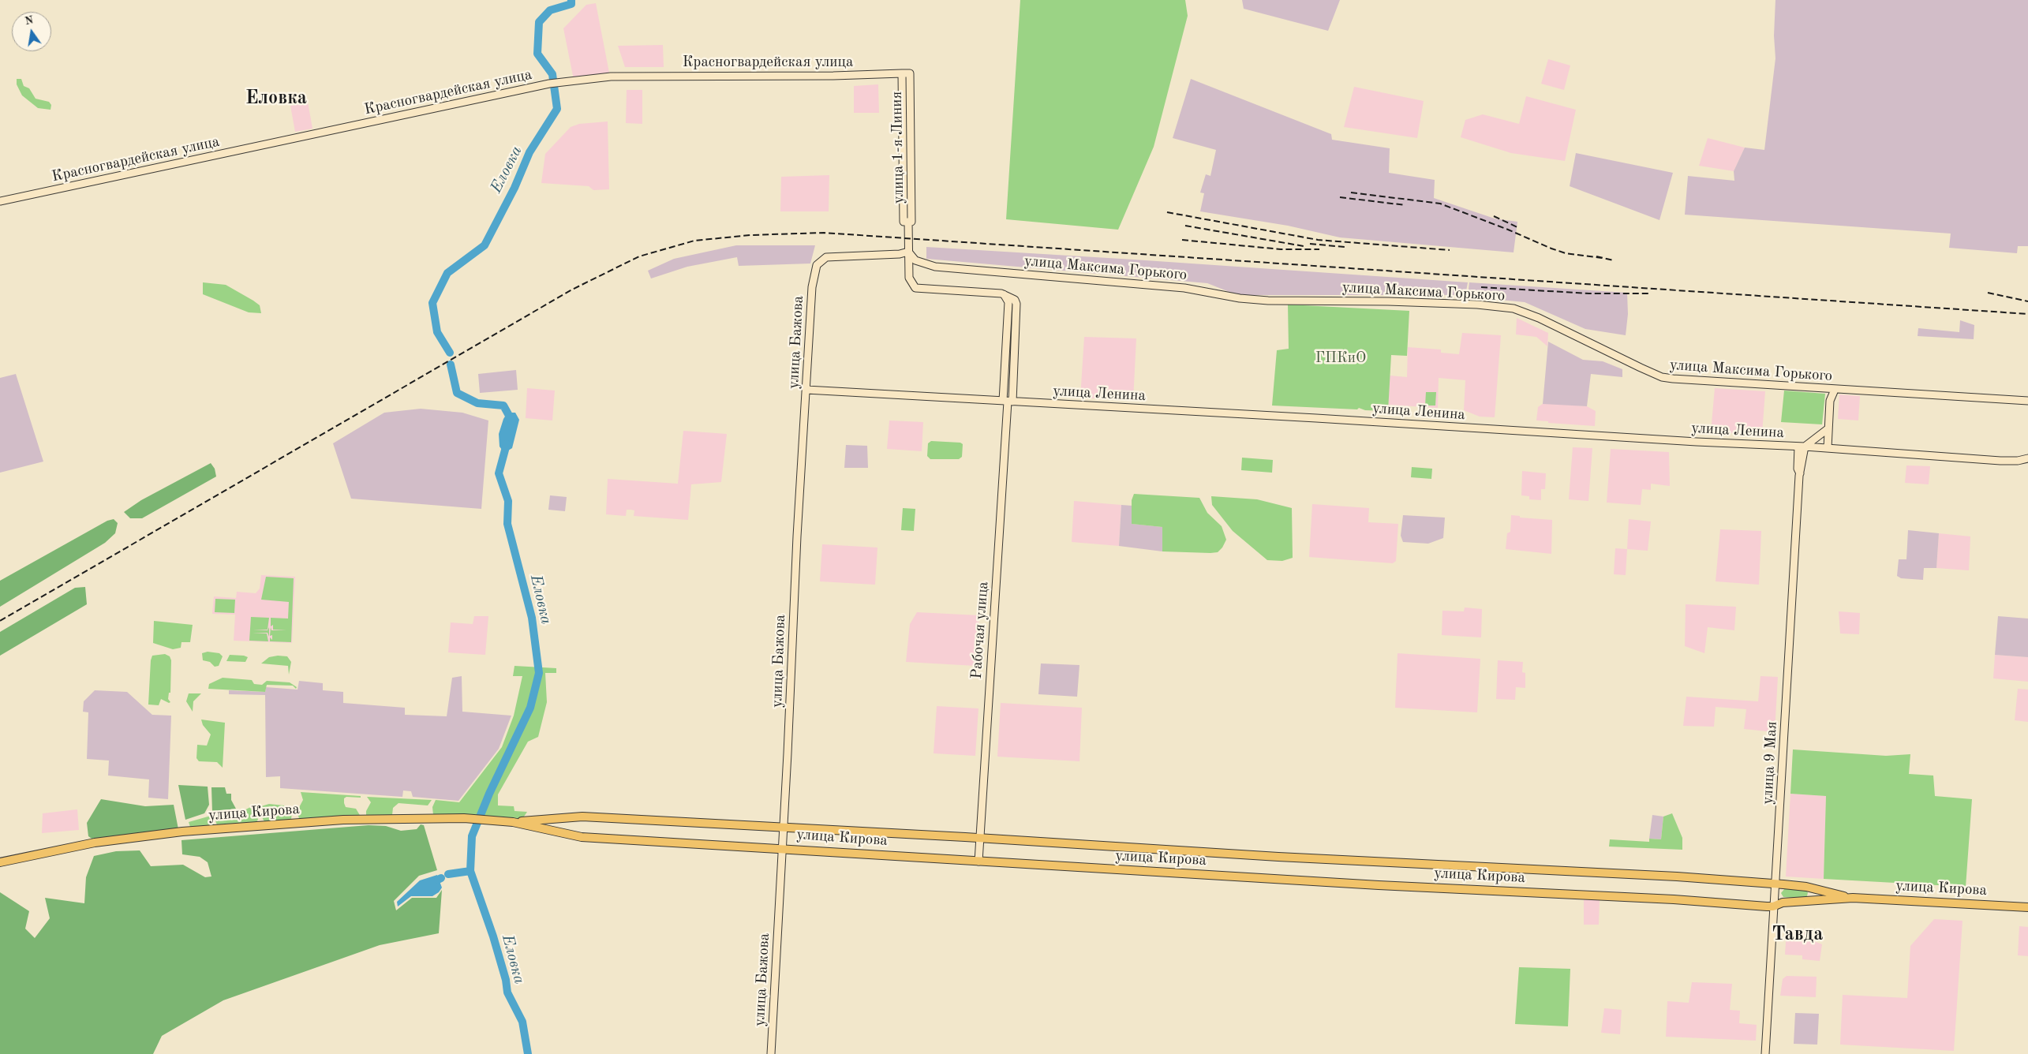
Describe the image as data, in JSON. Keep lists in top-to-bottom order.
{
  "streets": {
    "main road": ["улица Кирова"],
    "street": [
      "Красногвардейская улица",
      "улица 1-я Линия",
      "улица Максима Горького",
      "улица Бажова",
      "улица Ленина",
      "Рабочая улица",
      "улица 9 Мая"
    ]
  },
  "crossings": [
    ["Красногвардейская улица", "улица 1-я Линия"],
    ["улица 1-я Линия", "улица Максима Горького"],
    ["улица 1-я Линия", "улица Бажова"],
    ["улица 1-я Линия", "Рабочая улица"],
    ["улица Максима Горького", "улица Бажова"],
    ["улица Бажова", "улица Ленина"],
    ["улица Бажова", "улица Кирова"],
    ["улица Ленина", "Рабочая улица"],
    ["улица Ленина", "улица 9 Мая"],
    ["Рабочая улица", "улица Кирова"],
    ["улица 9 Мая", "улица Кирова"]
  ],
  "districts": ["Еловка", "Тавда"],
  "water": ["Еловка"],
  "parks": ["ГПКиО"],
  "north": "top"
}
